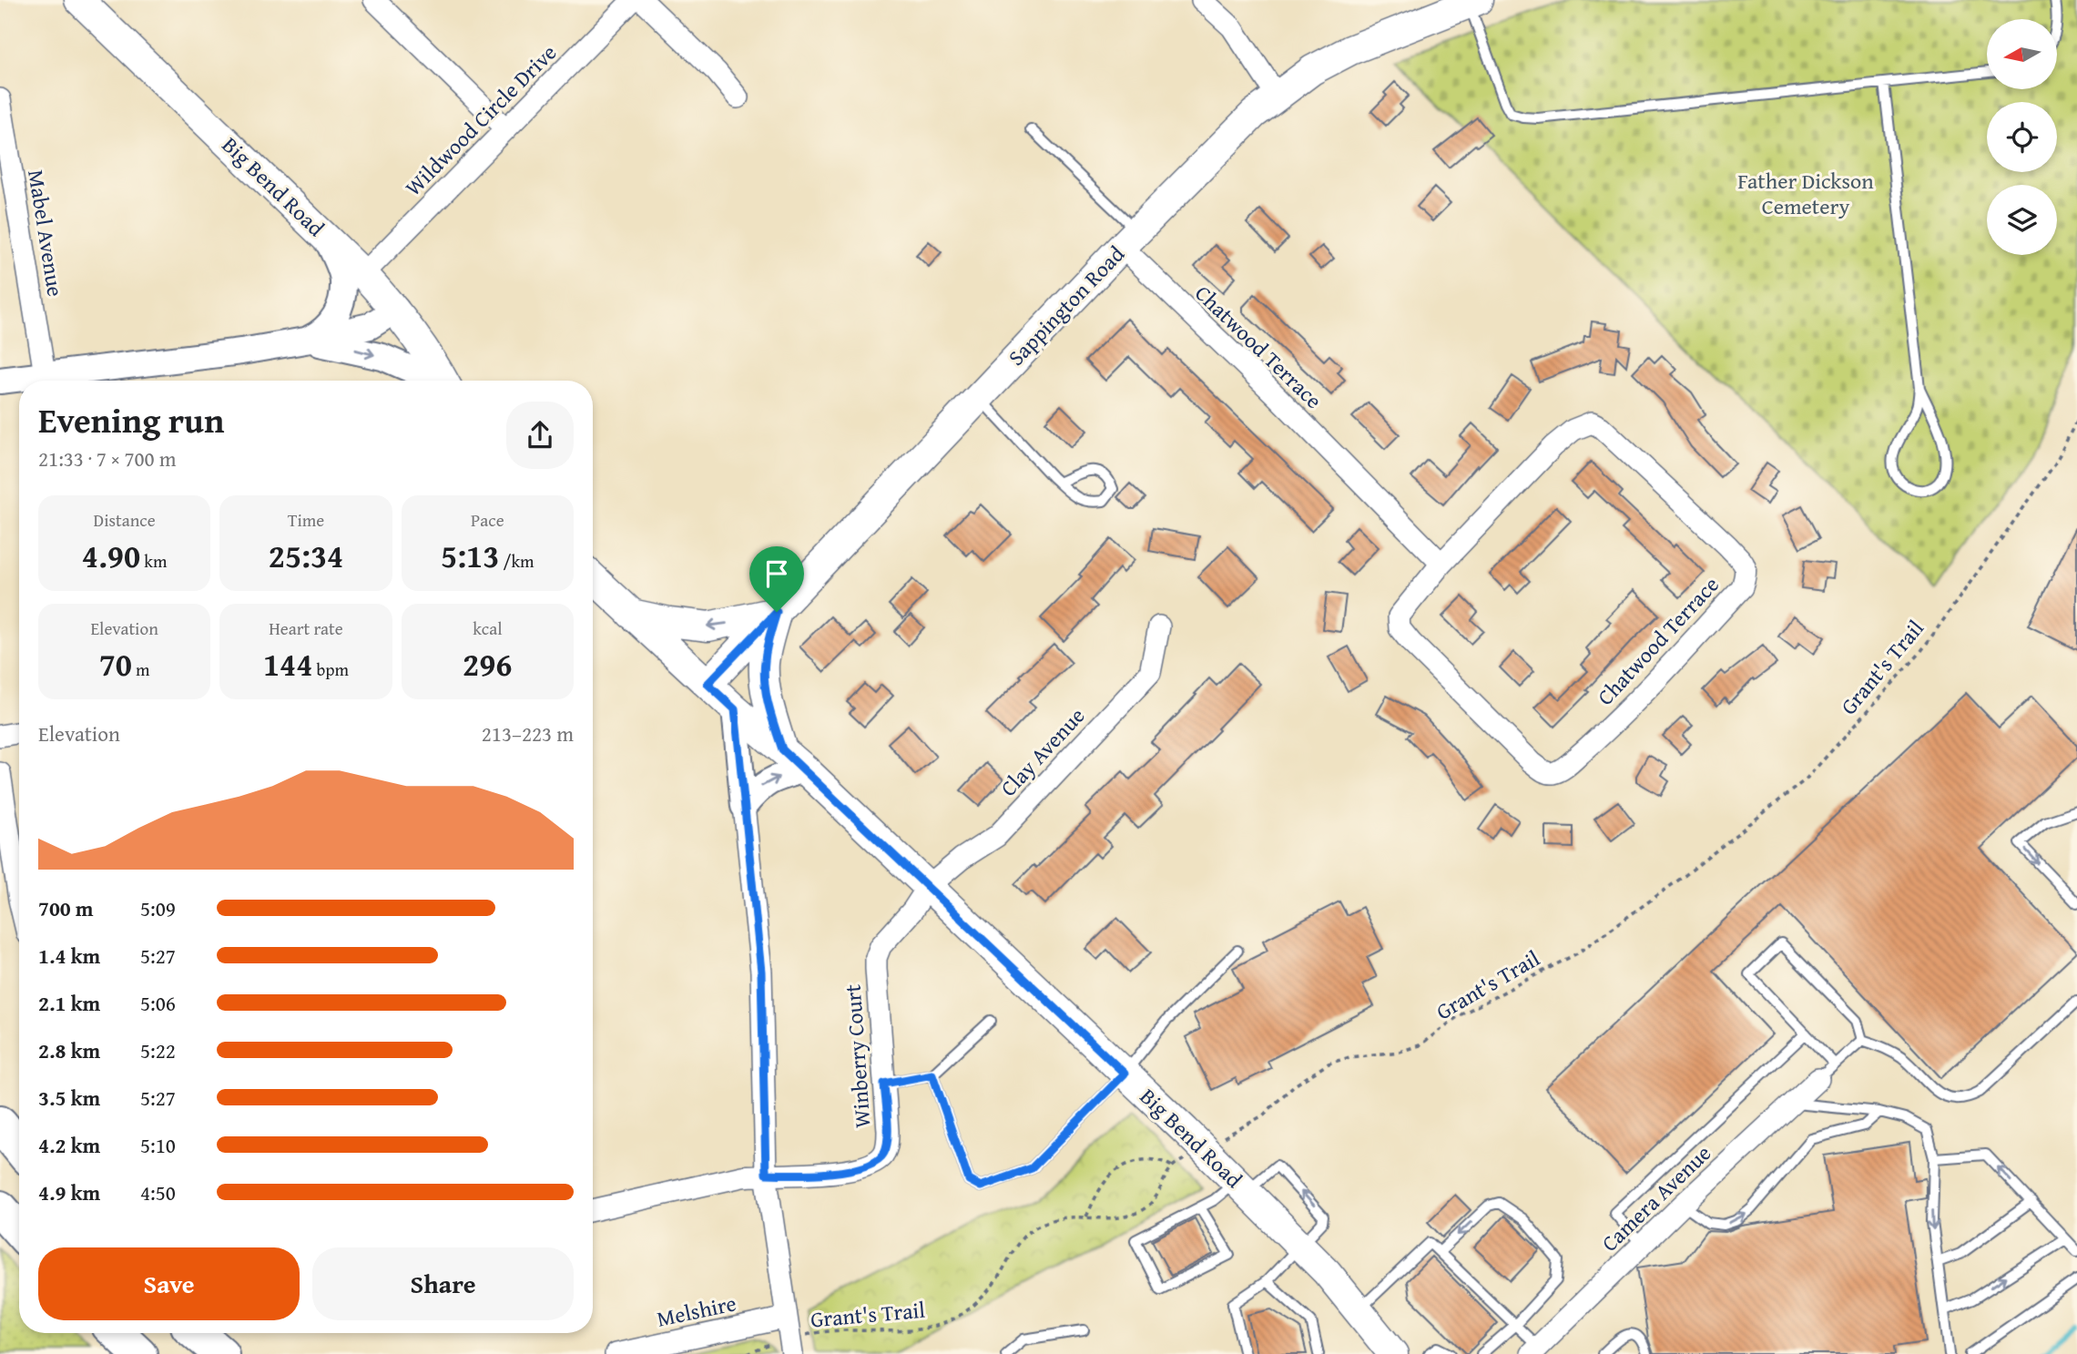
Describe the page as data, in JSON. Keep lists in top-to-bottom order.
{
  "streets": {
    "main road": ["Big Bend Road", "Sappington Road"],
    "street": [
      "Wildwood Circle Drive",
      "Mabel Avenue",
      "Chatwood Terrace",
      "Clay Avenue",
      "Winberry Court",
      "Camera Avenue",
      "Melshire"
    ],
    "path": ["Grant's Trail"]
  },
  "crossings": [
    ["Wildwood Circle Drive", "Big Bend Road"],
    ["Big Bend Road", "Sappington Road"],
    ["Big Bend Road", "Grant's Trail"],
    ["Big Bend Road", "Clay Avenue"],
    ["Big Bend Road", "Winberry Court"],
    ["Sappington Road", "Chatwood Terrace"],
    ["Clay Avenue", "Winberry Court"]
  ],
  "parks": ["Father Dickson Cemetery"],
  "north": "left",
  "page": {
    "heading": ["Evening run", "21:33 · 7 × 700 m"],
    "stats": [
      ["Distance", "4.90 km"],
      ["Time", "25:34"],
      ["Pace", "5:13 /km"],
      ["Elevation", "70 m"],
      ["Heart rate", "144 bpm"],
      ["kcal", "296"]
    ],
    "chart": ["Elevation", "213–223 m"],
    "list": [
      {
        "name": "700 m",
        "note": "5:09"
      },
      {
        "name": "1.4 km",
        "note": "5:27"
      },
      {
        "name": "2.1 km",
        "note": "5:06"
      },
      {
        "name": "2.8 km",
        "note": "5:22"
      },
      {
        "name": "3.5 km",
        "note": "5:27"
      },
      {
        "name": "4.2 km",
        "note": "5:10"
      },
      {
        "name": "4.9 km",
        "note": "4:50"
      }
    ],
    "buttons": ["Save", "Share"]
  }
}
